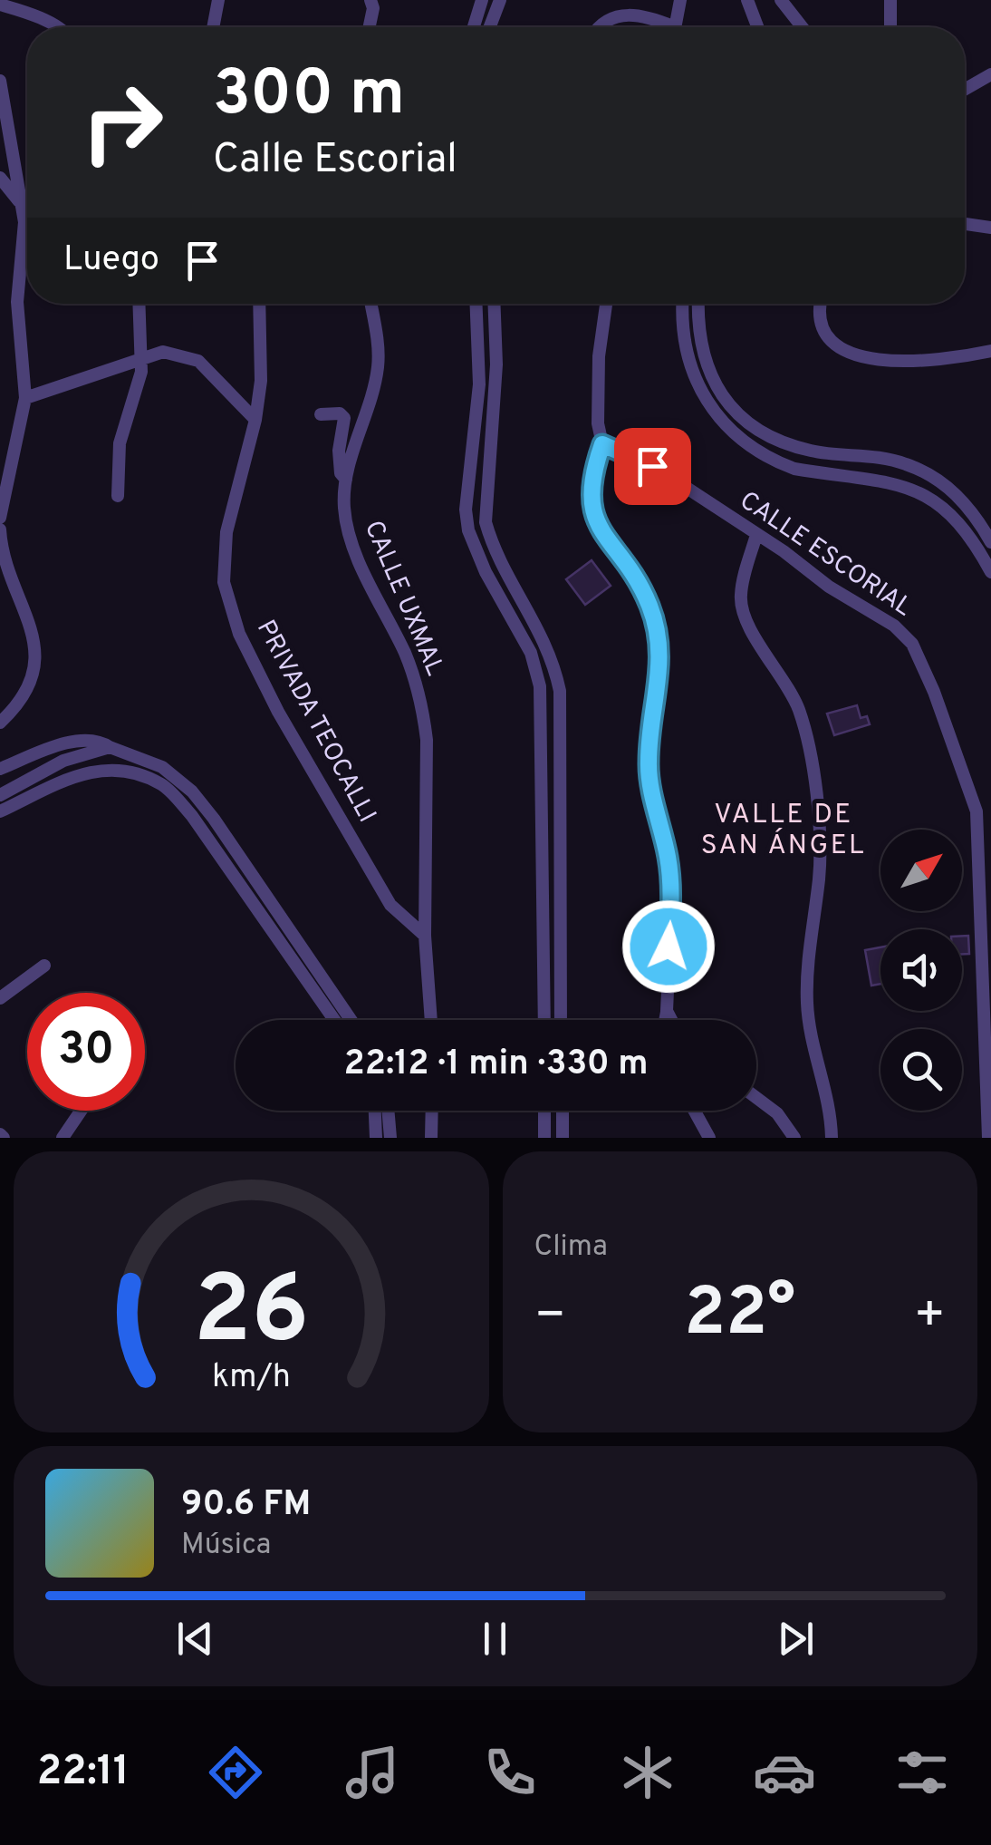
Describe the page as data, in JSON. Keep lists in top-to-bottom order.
{
  "streets": {
    "street": ["CALLE ESCORIAL", "CALLE UXMAL", "PRIVADA TEOCALLI"]
  },
  "crossings": [
    ["CALLE UXMAL", "PRIVADA TEOCALLI"]
  ],
  "districts": ["VALLE DE SAN ÁNGEL"],
  "north": "top right",
  "page": {
    "turn": ["300 m", "Calle Escorial"],
    "then": "Luego",
    "limit": "30",
    "trip": "22:12 · 1 min · 330 m",
    "tile": "Clima",
    "heat": ["−", "22°", "+"],
    "song": ["90.6 FM", "Música"],
    "tabs": "22:11",
    "gauge": ["26", "km/h"]
  }
}
